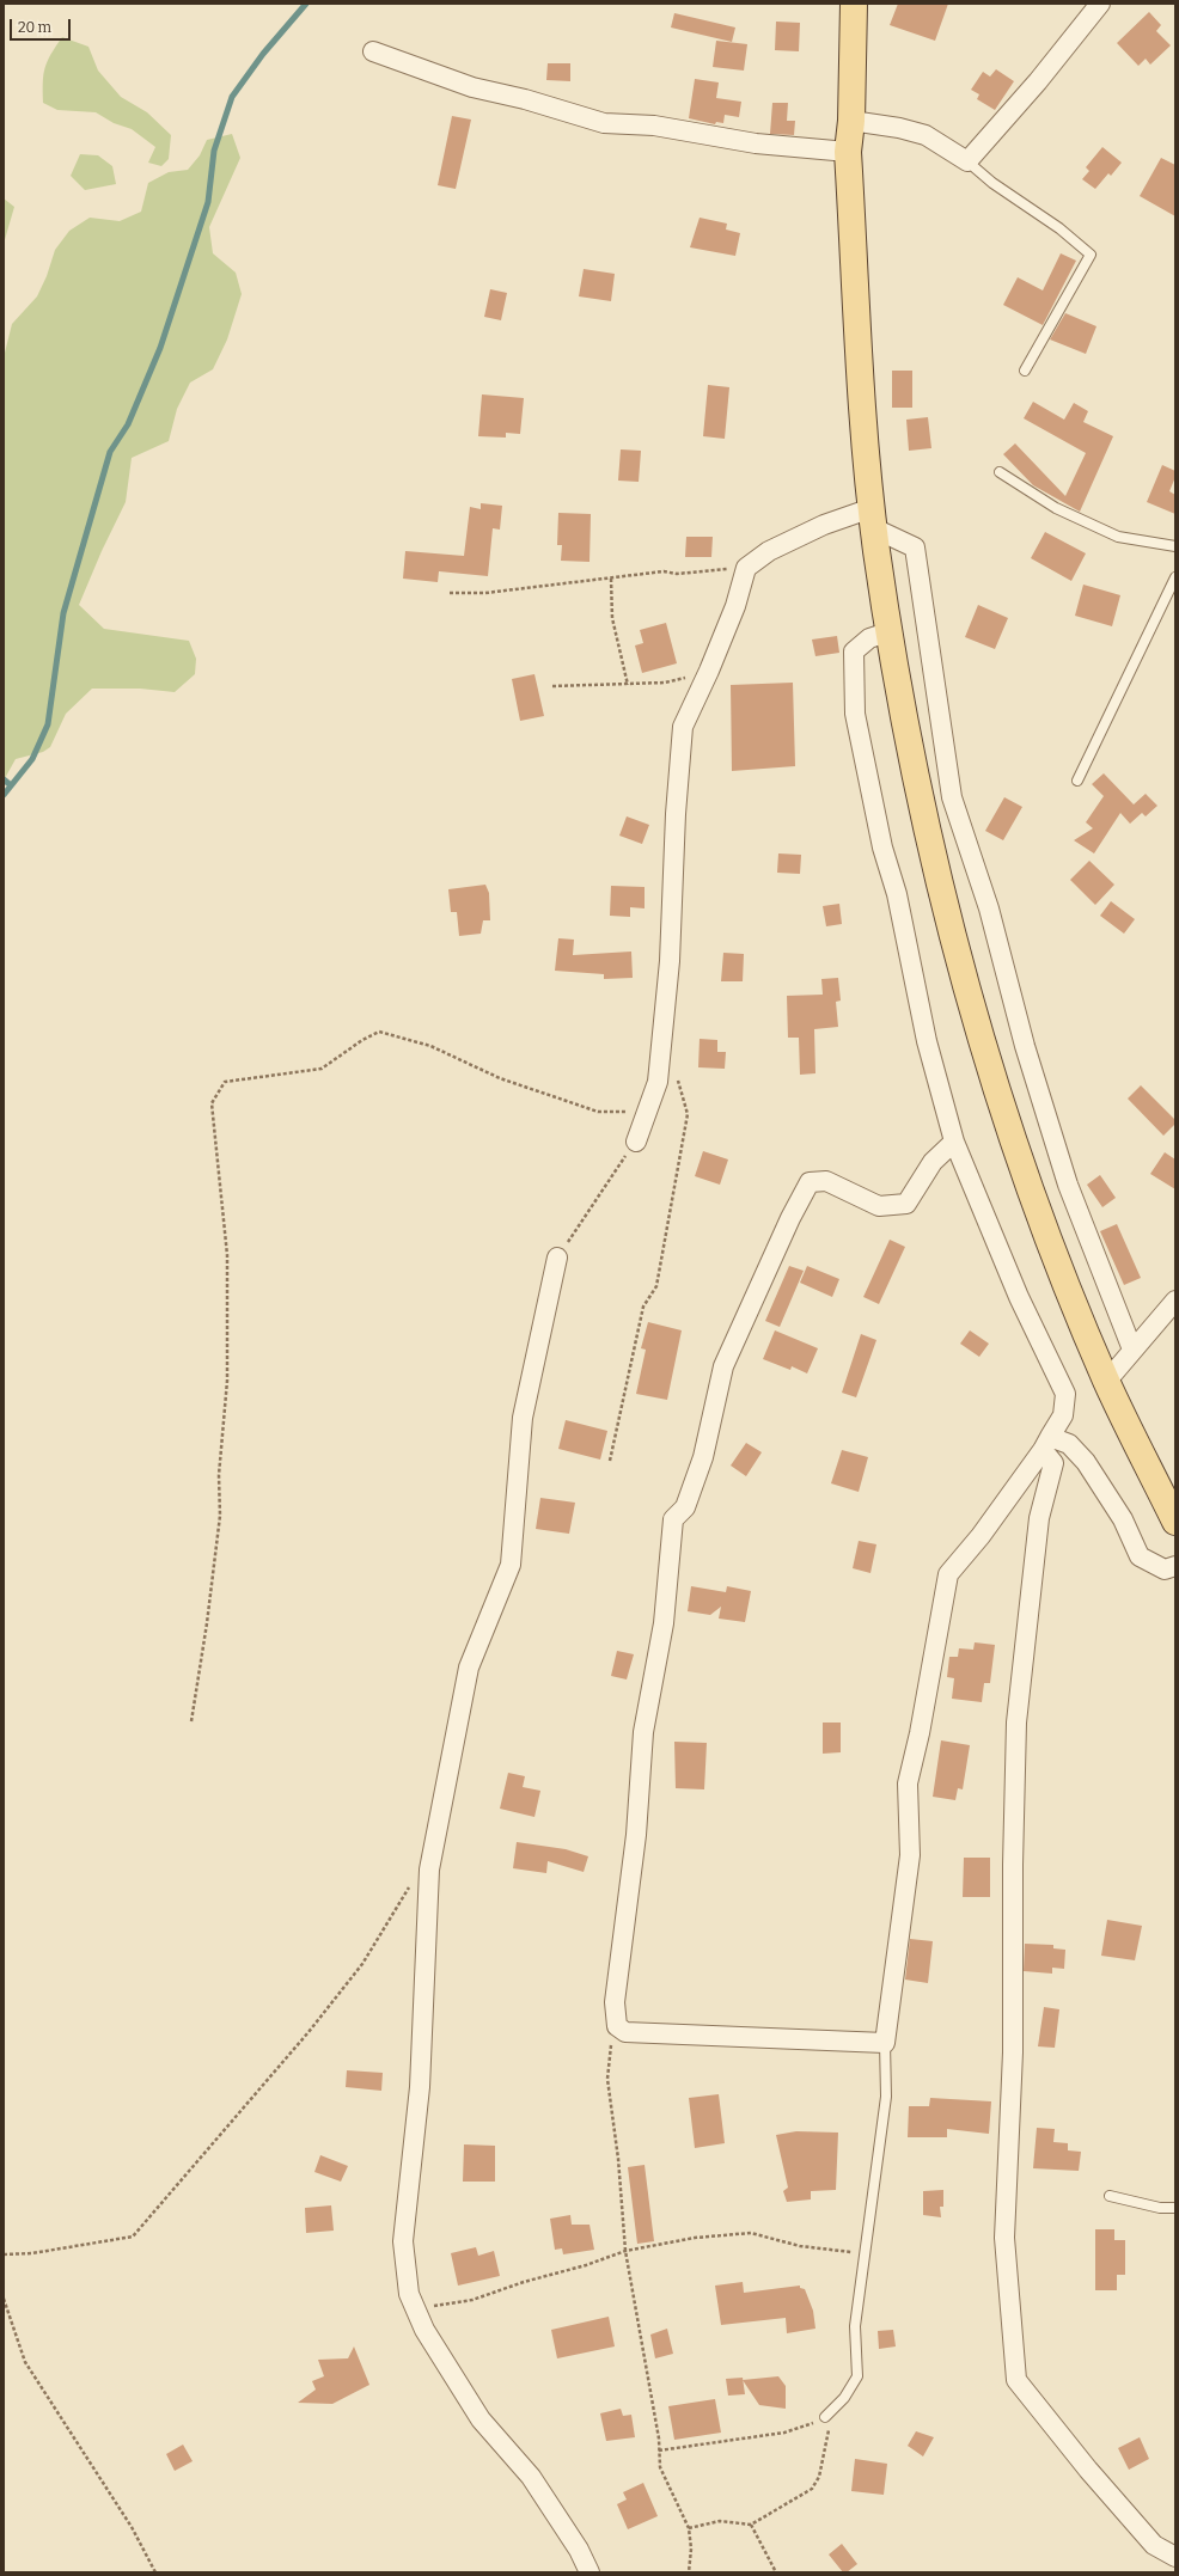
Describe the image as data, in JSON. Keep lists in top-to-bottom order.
{
  "scale_bar": "20 m"
}
